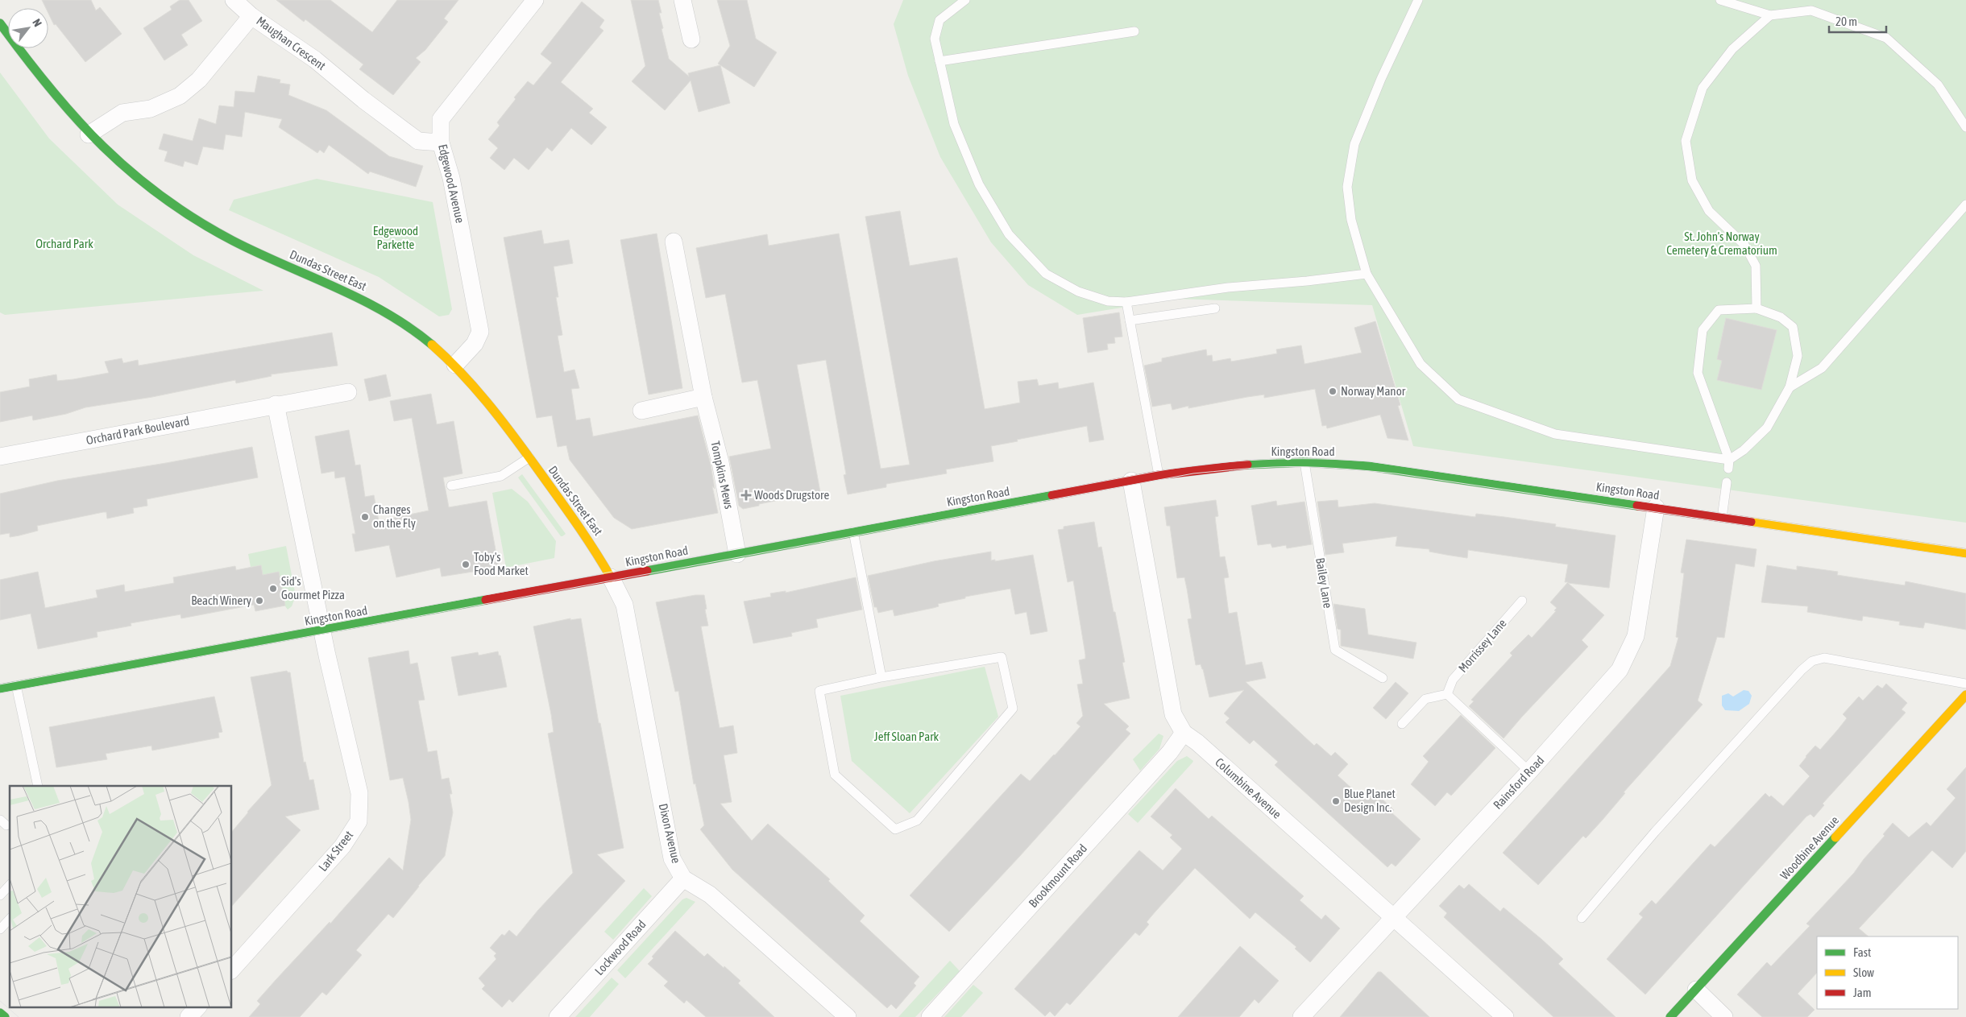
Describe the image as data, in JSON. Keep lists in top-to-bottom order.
{
  "streets": {
    "main road": ["Dundas Street East", "Kingston Road", "Woodbine Avenue"],
    "street": [
      "Maughan Crescent",
      "Edgewood Avenue",
      "Orchard Park Boulevard",
      "Tompkins Mews",
      "Rainsford Road",
      "Columbine Avenue",
      "Dixon Avenue",
      "Lark Street",
      "Brookmount Road",
      "Lockwood Road"
    ],
    "lane": ["Bailey Lane", "Morrissey Lane"]
  },
  "crossings": [
    ["Maughan Crescent", "Edgewood Avenue"],
    ["Maughan Crescent", "Dundas Street East"],
    ["Edgewood Avenue", "Dundas Street East"],
    ["Dundas Street East", "Kingston Road"],
    ["Dundas Street East", "Dixon Avenue"],
    ["Kingston Road", "Tompkins Mews"],
    ["Kingston Road", "Bailey Lane"],
    ["Kingston Road", "Rainsford Road"],
    ["Kingston Road", "Columbine Avenue"],
    ["Kingston Road", "Dixon Avenue"],
    ["Kingston Road", "Lark Street"],
    ["Rainsford Road", "Columbine Avenue"],
    ["Columbine Avenue", "Brookmount Road"],
    ["Dixon Avenue", "Lockwood Road"]
  ],
  "parks": [
    "Edgewood Parkette",
    "St. John's Norway Cemetery & Crematorium",
    "Orchard Park",
    "Jeff Sloan Park"
  ],
  "places": {
    "other": [
      "Norway Manor",
      "Changes on the Fly",
      "Toby's Food Market",
      "Sid's Gourmet Pizza",
      "Beach Winery",
      "Blue Planet Design Inc."
    ],
    "health": ["Woods Drugstore"]
  },
  "legend": ["Fast", "Slow", "Jam"],
  "scale_bar": "20 m",
  "north": "top right"
}
